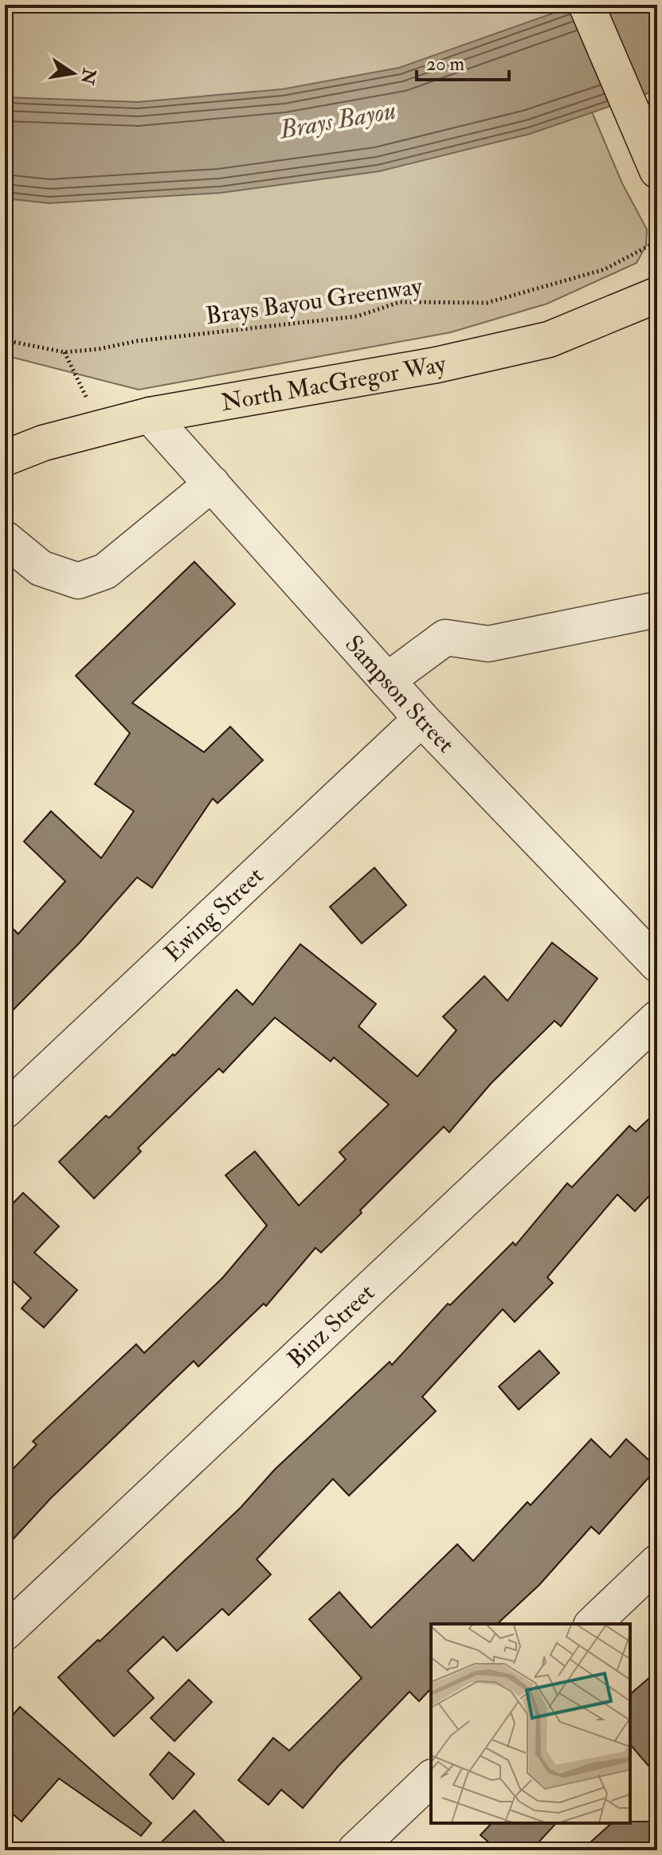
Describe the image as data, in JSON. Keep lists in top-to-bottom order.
{
  "streets": {
    "main road": ["North MacGregor Way"],
    "street": ["Sampson Street", "Ewing Street", "Binz Street"],
    "path": ["Brays Bayou Greenway"]
  },
  "crossings": [
    ["North MacGregor Way", "Sampson Street"],
    ["Sampson Street", "Ewing Street"]
  ],
  "water": ["Brays Bayou"],
  "scale_bar": "20 m",
  "north": "right"
}
